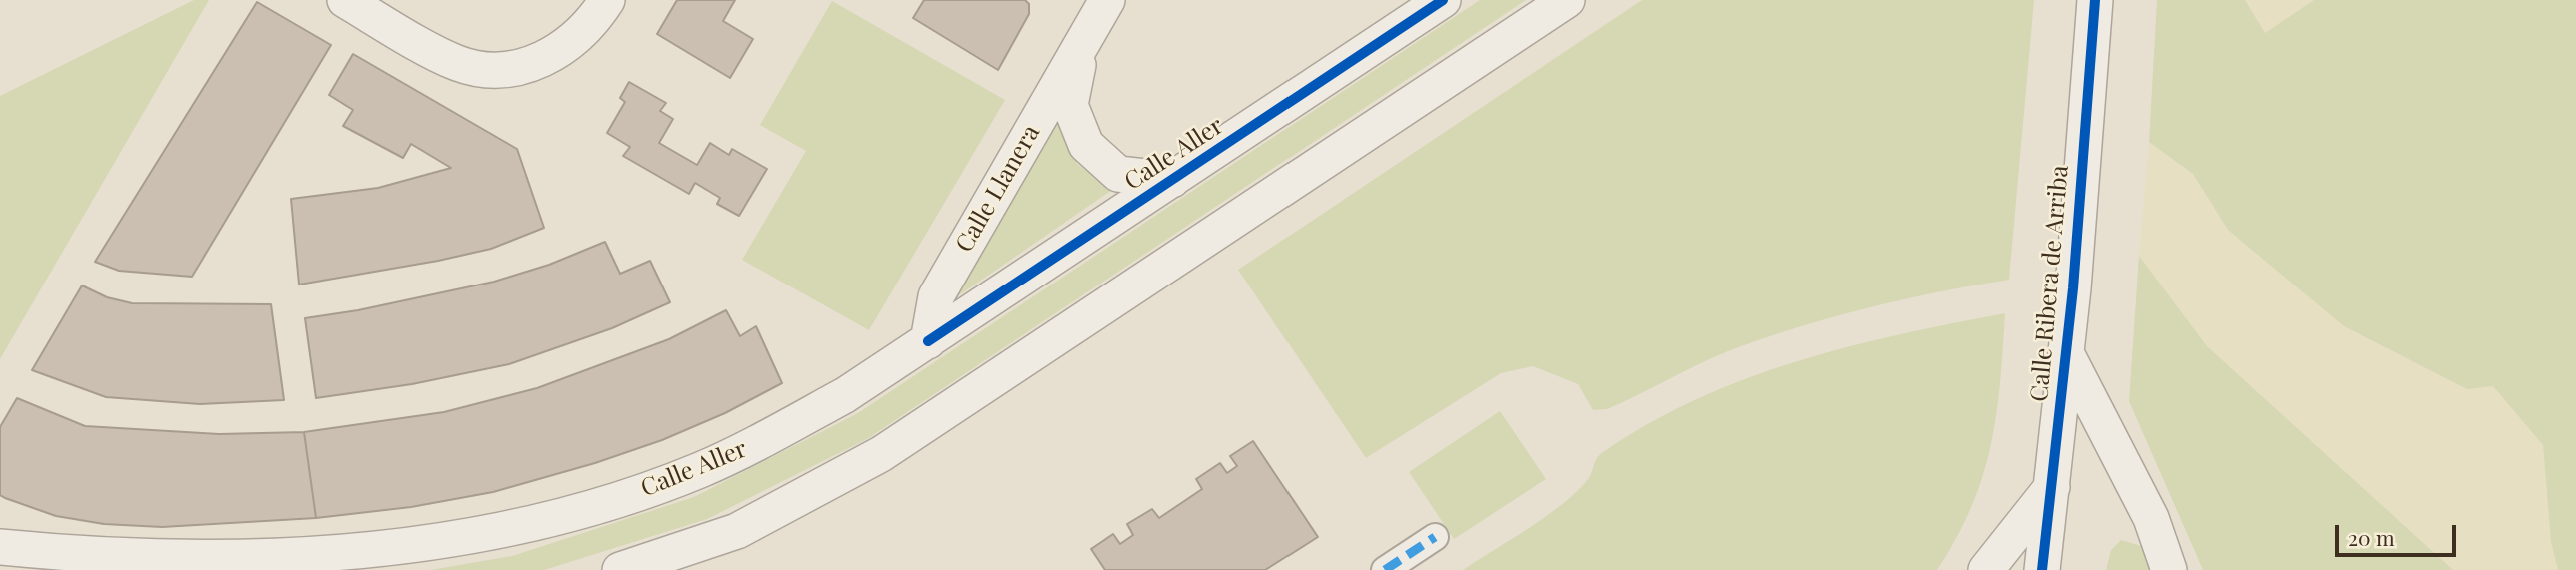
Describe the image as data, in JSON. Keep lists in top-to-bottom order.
{
  "streets": {
    "street": ["Calle Aller", "Calle Llanera", "Calle Ribera de Arriba"]
  },
  "crossings": [
    ["Calle Aller", "Calle Llanera"]
  ],
  "scale_bar": "20 m"
}
